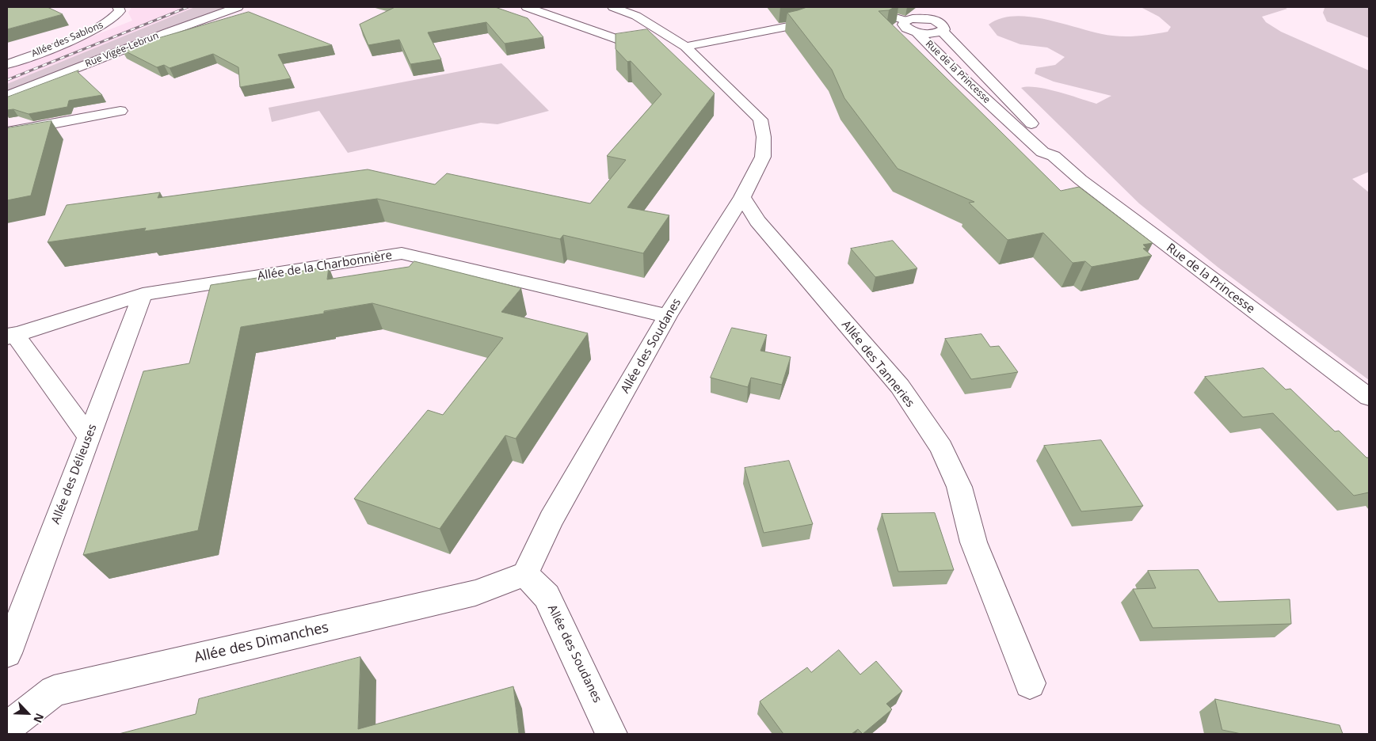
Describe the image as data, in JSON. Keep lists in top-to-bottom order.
{
  "streets": {
    "street": [
      "Allée des Sablons",
      "Rue Vigée-Lebrun",
      "Rue de la Princesse",
      "Allée de la Charbonnière",
      "Allée des Soudanes",
      "Allée des Tanneries",
      "Allée des Délieuses",
      "Allée des Dimanches"
    ]
  },
  "crossings": [
    ["Allée de la Charbonnière", "Allée des Soudanes"],
    ["Allée de la Charbonnière", "Allée des Délieuses"],
    ["Allée des Soudanes", "Allée des Tanneries"],
    ["Allée des Soudanes", "Allée des Dimanches"]
  ],
  "north": "bottom right"
}
